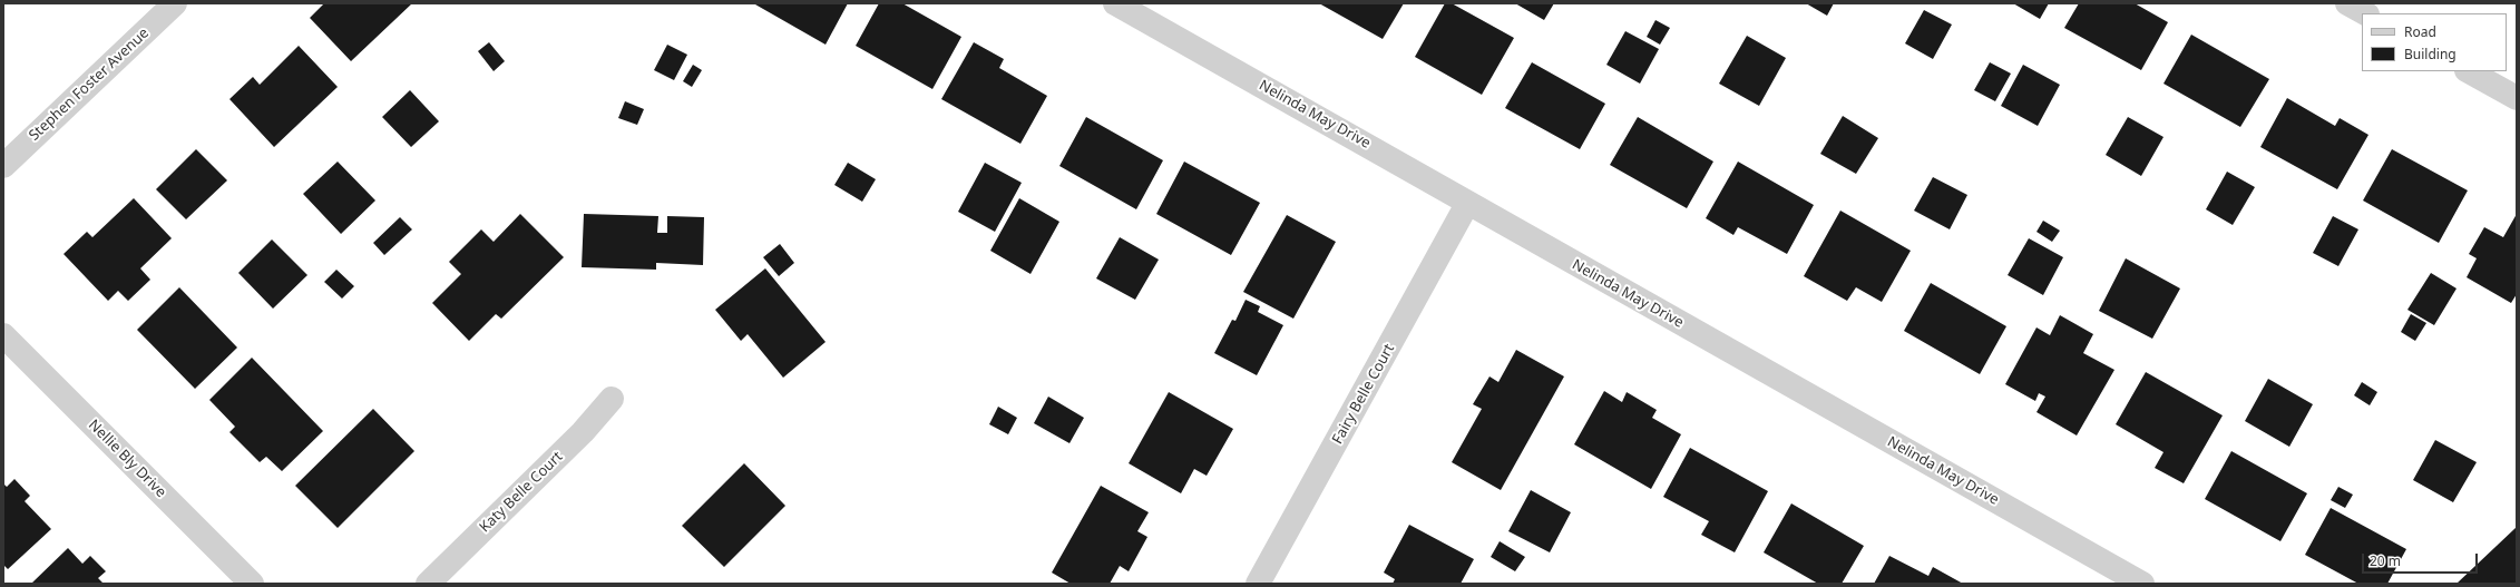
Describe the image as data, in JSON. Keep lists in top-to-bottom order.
{
  "streets": {
    "street": [
      "Stephen Foster Avenue",
      "Nelinda May Drive",
      "Fairy Belle Court",
      "Nellie Bly Drive",
      "Katy Belle Court"
    ]
  },
  "crossings": [
    ["Nelinda May Drive", "Fairy Belle Court"]
  ],
  "legend": ["Road", "Building"],
  "scale_bar": "20 m"
}
